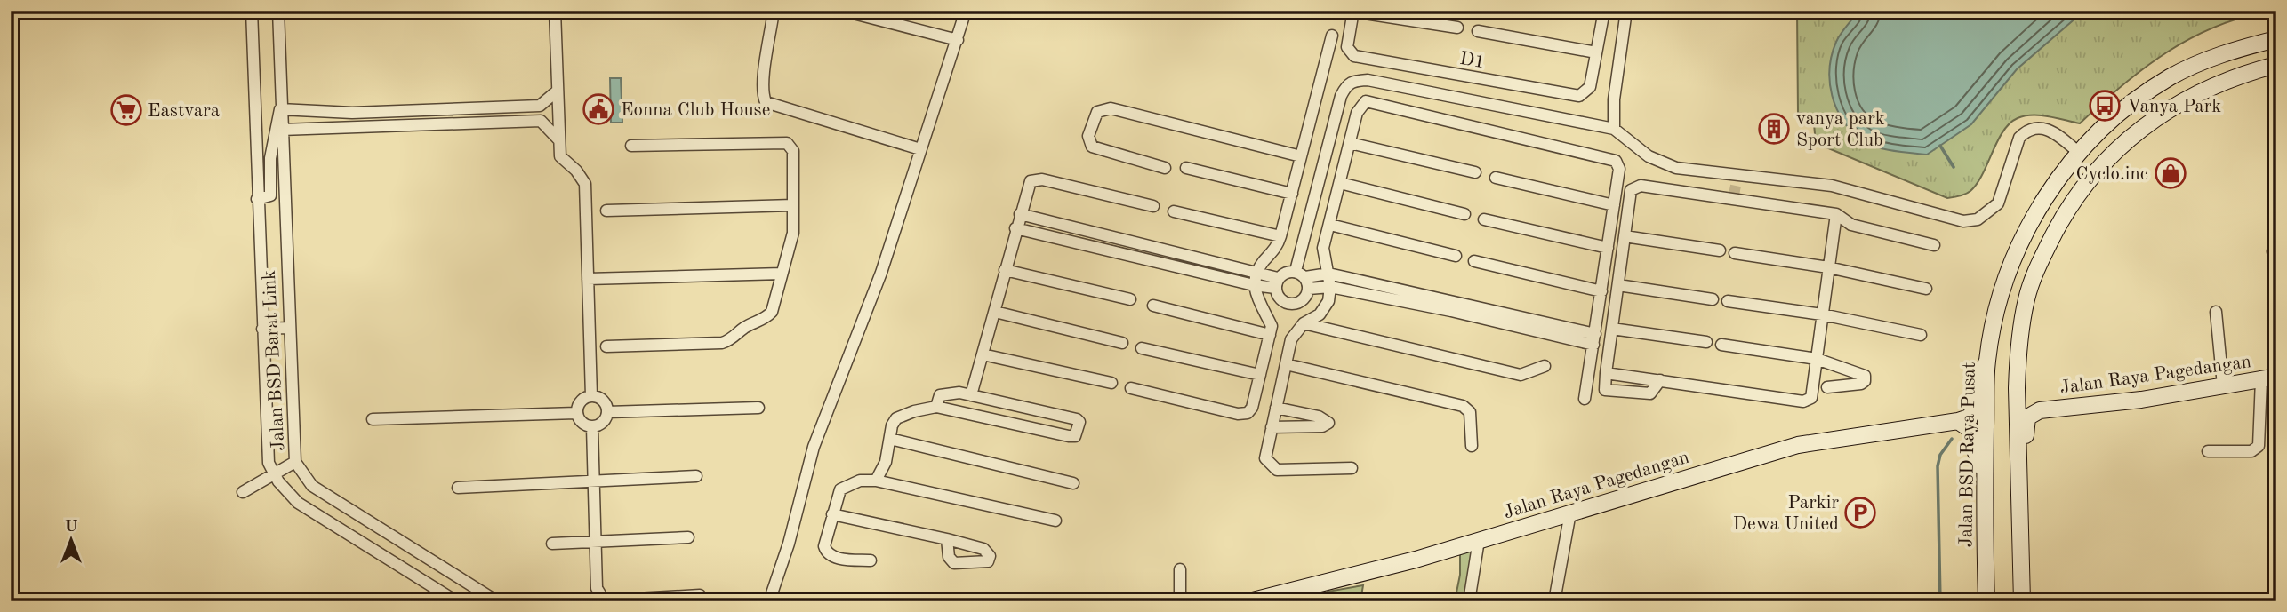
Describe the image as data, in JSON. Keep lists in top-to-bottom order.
{
  "streets": {
    "main road": ["Jalan Raya Pagedangan", "Jalan BSD Raya Pusat"],
    "street": ["D1", "Jalan BSD Barat Link"]
  },
  "places": {
    "bus stop": ["Vanya Park"],
    "public building": ["Eonna Club House"],
    "supermarket": ["Eastvara"],
    "building": ["vanya park Sport Club"],
    "shop": ["Cyclo.inc"],
    "parking": ["Parkir Dewa United"]
  },
  "north": "top"
}
